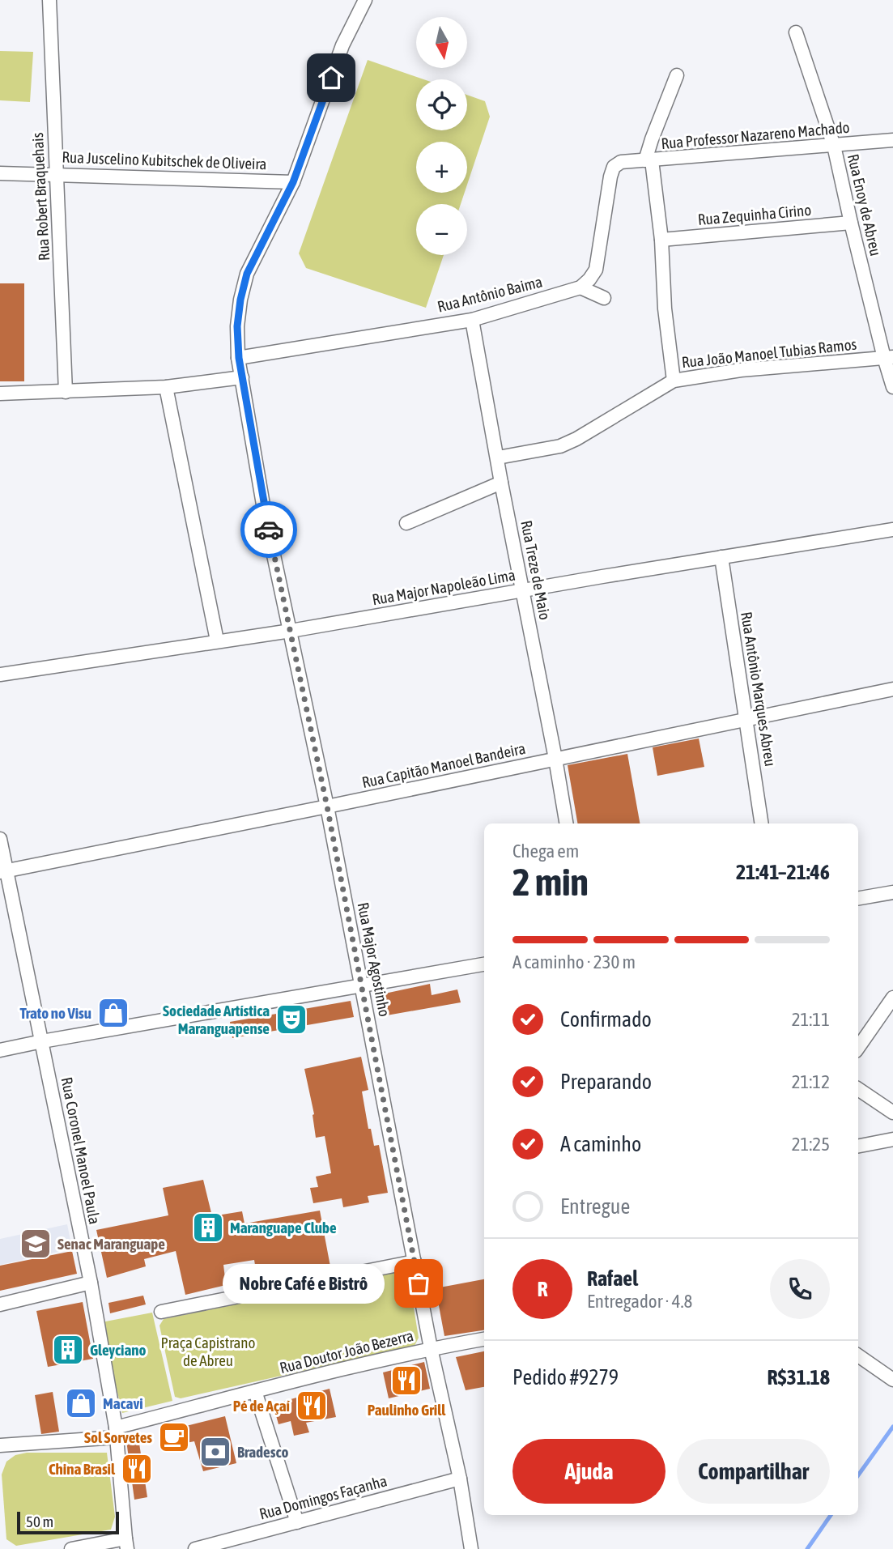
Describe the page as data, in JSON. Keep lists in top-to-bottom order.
{
  "streets": {
    "street": [
      "Rua Professor Nazareno Machado",
      "Rua Juscelino Kubitschek de Oliveira",
      "Rua Robert Braquehais",
      "Rua Enoy de Abreu",
      "Rua Zequinha Cirino",
      "Rua Antônio Baima",
      "Rua João Manoel Tubias Ramos",
      "Rua Treze de Maio",
      "Rua Major Napoleão Lima",
      "Rua Antônio Marques Abreu",
      "Rua Capitão Manoel Bandeira",
      "Rua Major Agostinho",
      "Rua Coronel Manoel Paula",
      "Rua Doutor João Bezerra",
      "Rua Domingos Façanha"
    ]
  },
  "crossings": [
    ["Rua Professor Nazareno Machado", "Rua Enoy de Abreu"],
    ["Rua Professor Nazareno Machado", "Rua Antônio Baima"],
    ["Rua Juscelino Kubitschek de Oliveira", "Rua Robert Braquehais"],
    ["Rua Juscelino Kubitschek de Oliveira", "Rua Major Agostinho"],
    ["Rua Enoy de Abreu", "Rua Zequinha Cirino"],
    ["Rua Enoy de Abreu", "Rua João Manoel Tubias Ramos"],
    ["Rua Antônio Baima", "Rua Treze de Maio"],
    ["Rua Antônio Baima", "Rua Major Agostinho"],
    ["Rua João Manoel Tubias Ramos", "Rua Treze de Maio"],
    ["Rua Treze de Maio", "Rua Major Napoleão Lima"],
    ["Rua Treze de Maio", "Rua Capitão Manoel Bandeira"],
    ["Rua Major Napoleão Lima", "Rua Antônio Marques Abreu"],
    ["Rua Major Napoleão Lima", "Rua Major Agostinho"],
    ["Rua Antônio Marques Abreu", "Rua Capitão Manoel Bandeira"],
    ["Rua Capitão Manoel Bandeira", "Rua Major Agostinho"],
    ["Rua Capitão Manoel Bandeira", "Rua Coronel Manoel Paula"],
    ["Rua Major Agostinho", "Rua Doutor João Bezerra"],
    ["Rua Major Agostinho", "Rua Domingos Façanha"],
    ["Rua Coronel Manoel Paula", "Rua Doutor João Bezerra"]
  ],
  "parks": ["Praça Capistrano de Abreu"],
  "places": {
    "shop": ["Trato no Visu", "Macavi"],
    "theatre": ["Sociedade Artística Maranguapense"],
    "building": ["Maranguape Clube", "Gleyciano"],
    "school or university": ["Senac Maranguape"],
    "other": ["Nobre Café e Bistrô"],
    "restaurant": ["Paulinho Grill", "Pé de Açaí", "China Brasil"],
    "cafe": ["Sol Sorvetes"],
    "bank": ["Bradesco"]
  },
  "scale_bar": "50 m",
  "north": "bottom",
  "page": {
    "map_buttons": ["+", "−"],
    "heading": ["2 min", "Chega em", "21:41–21:46"],
    "panel": [
      "Rafael",
      "Entregador · 4.8",
      "Pedido #9279",
      "R$31.18"
    ],
    "bar": "A caminho · 230 m",
    "list": [
      ["Confirmado", "21:11"],
      ["Preparando", "21:12"],
      ["A caminho", "21:25"],
      "Entregue"
    ],
    "round": "R",
    "bubble": "Nobre Café e Bistrô",
    "buttons": ["Ajuda", "Compartilhar"],
    "scale": "50 m"
  }
}
